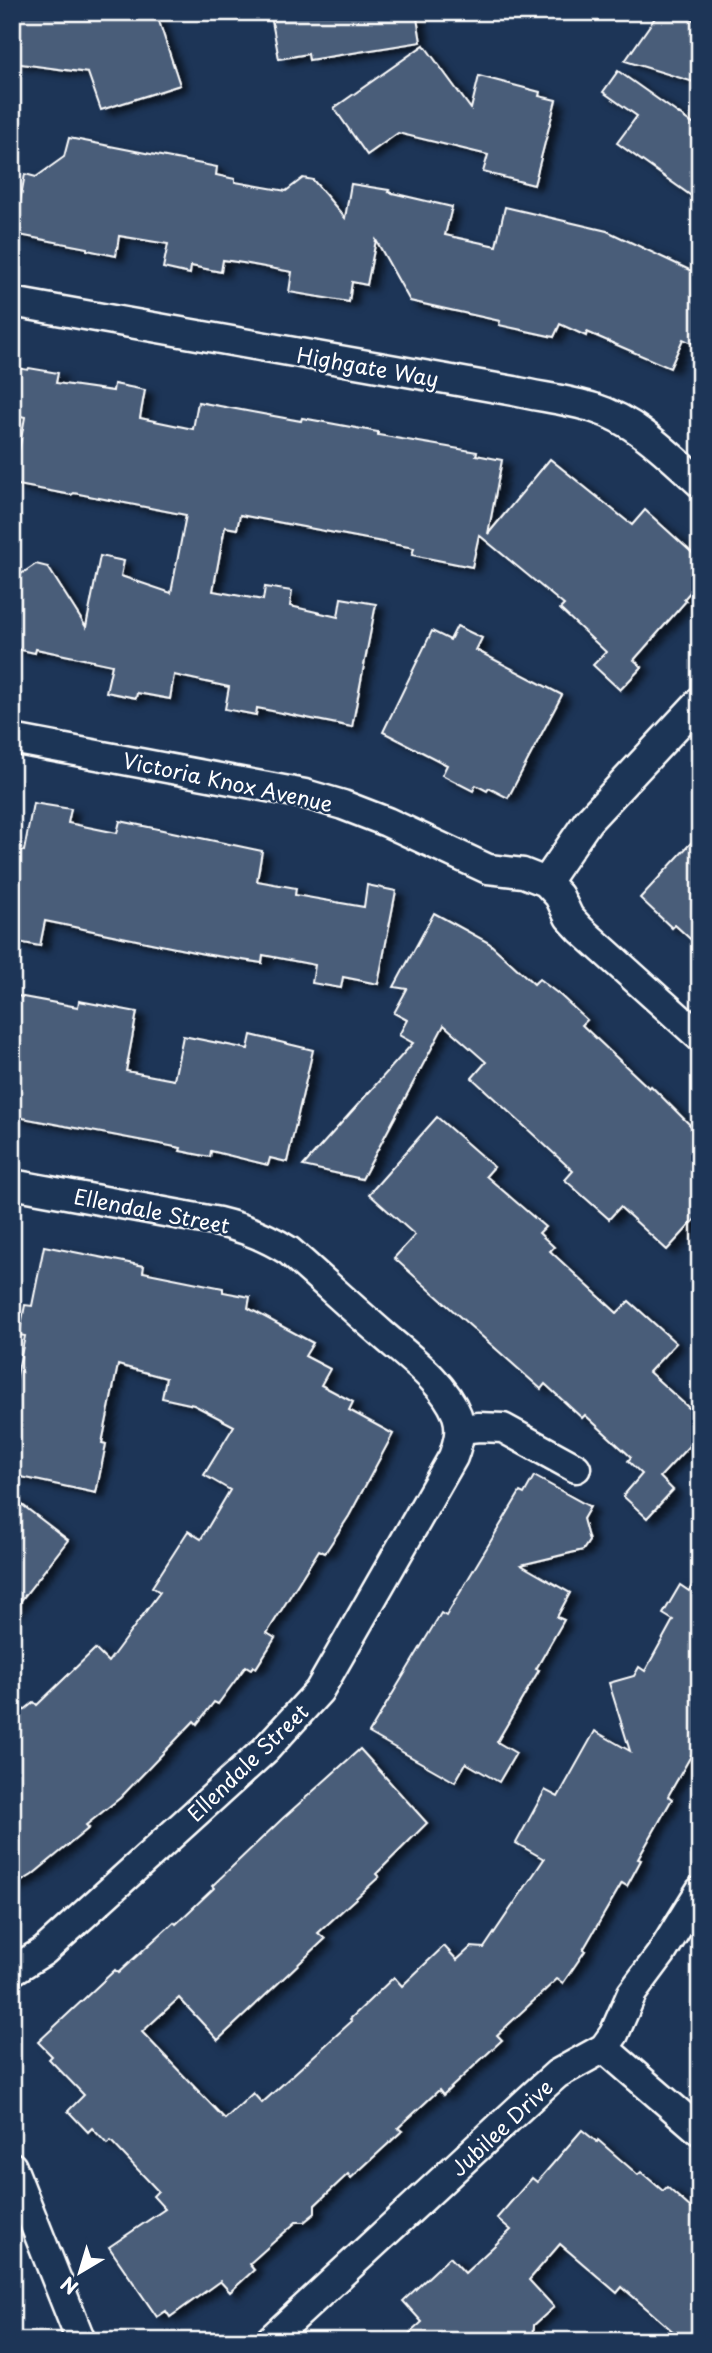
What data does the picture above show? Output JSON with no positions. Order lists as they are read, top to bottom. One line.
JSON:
{"streets":{"street":["Highgate Way","Victoria Knox Avenue","Ellendale Street","Jubilee Drive"]},"north":"bottom left"}
